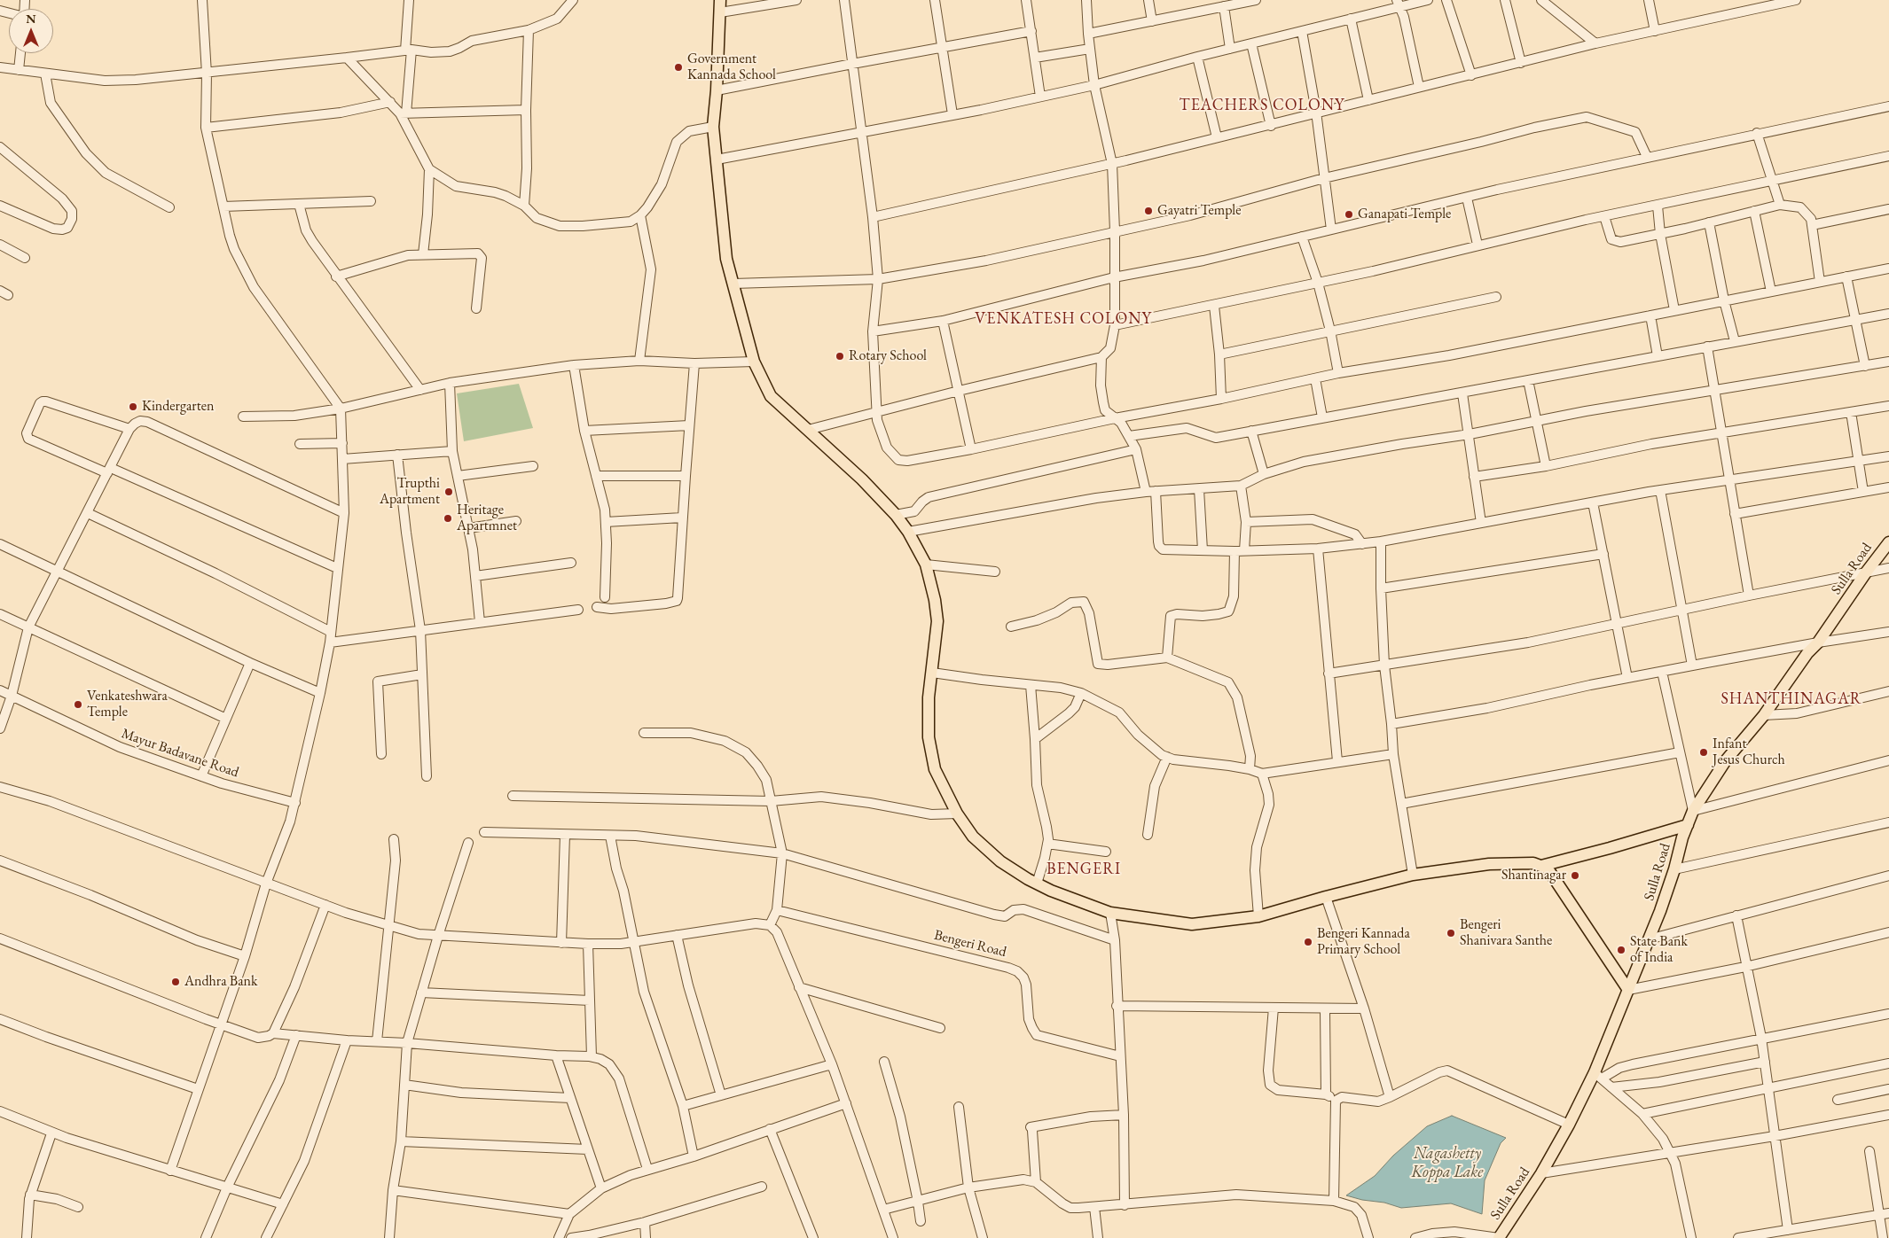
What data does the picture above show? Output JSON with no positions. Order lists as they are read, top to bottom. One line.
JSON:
{"streets":{"main road":["Sulla Road"],"street":["Mayur Badavane Road","Bengeri Road"]},"districts":["TEACHERS COLONY","VENKATESH COLONY","SHANTHINAGAR","BENGERI"],"water":["Nagashetty Koppa Lake"],"places":["Government Kannada School","Gayatri Temple","Ganapati Temple","Rotary School","Kindergarten","Trupthi Apartment","Heritage Apartmnet","Venkateshwara Temple","Infant Jesus Church","Shantinagar","Bengeri Shanivara Santhe","Bengeri Kannada Primary School","State Bank of India","Andhra Bank"],"north":"top"}
